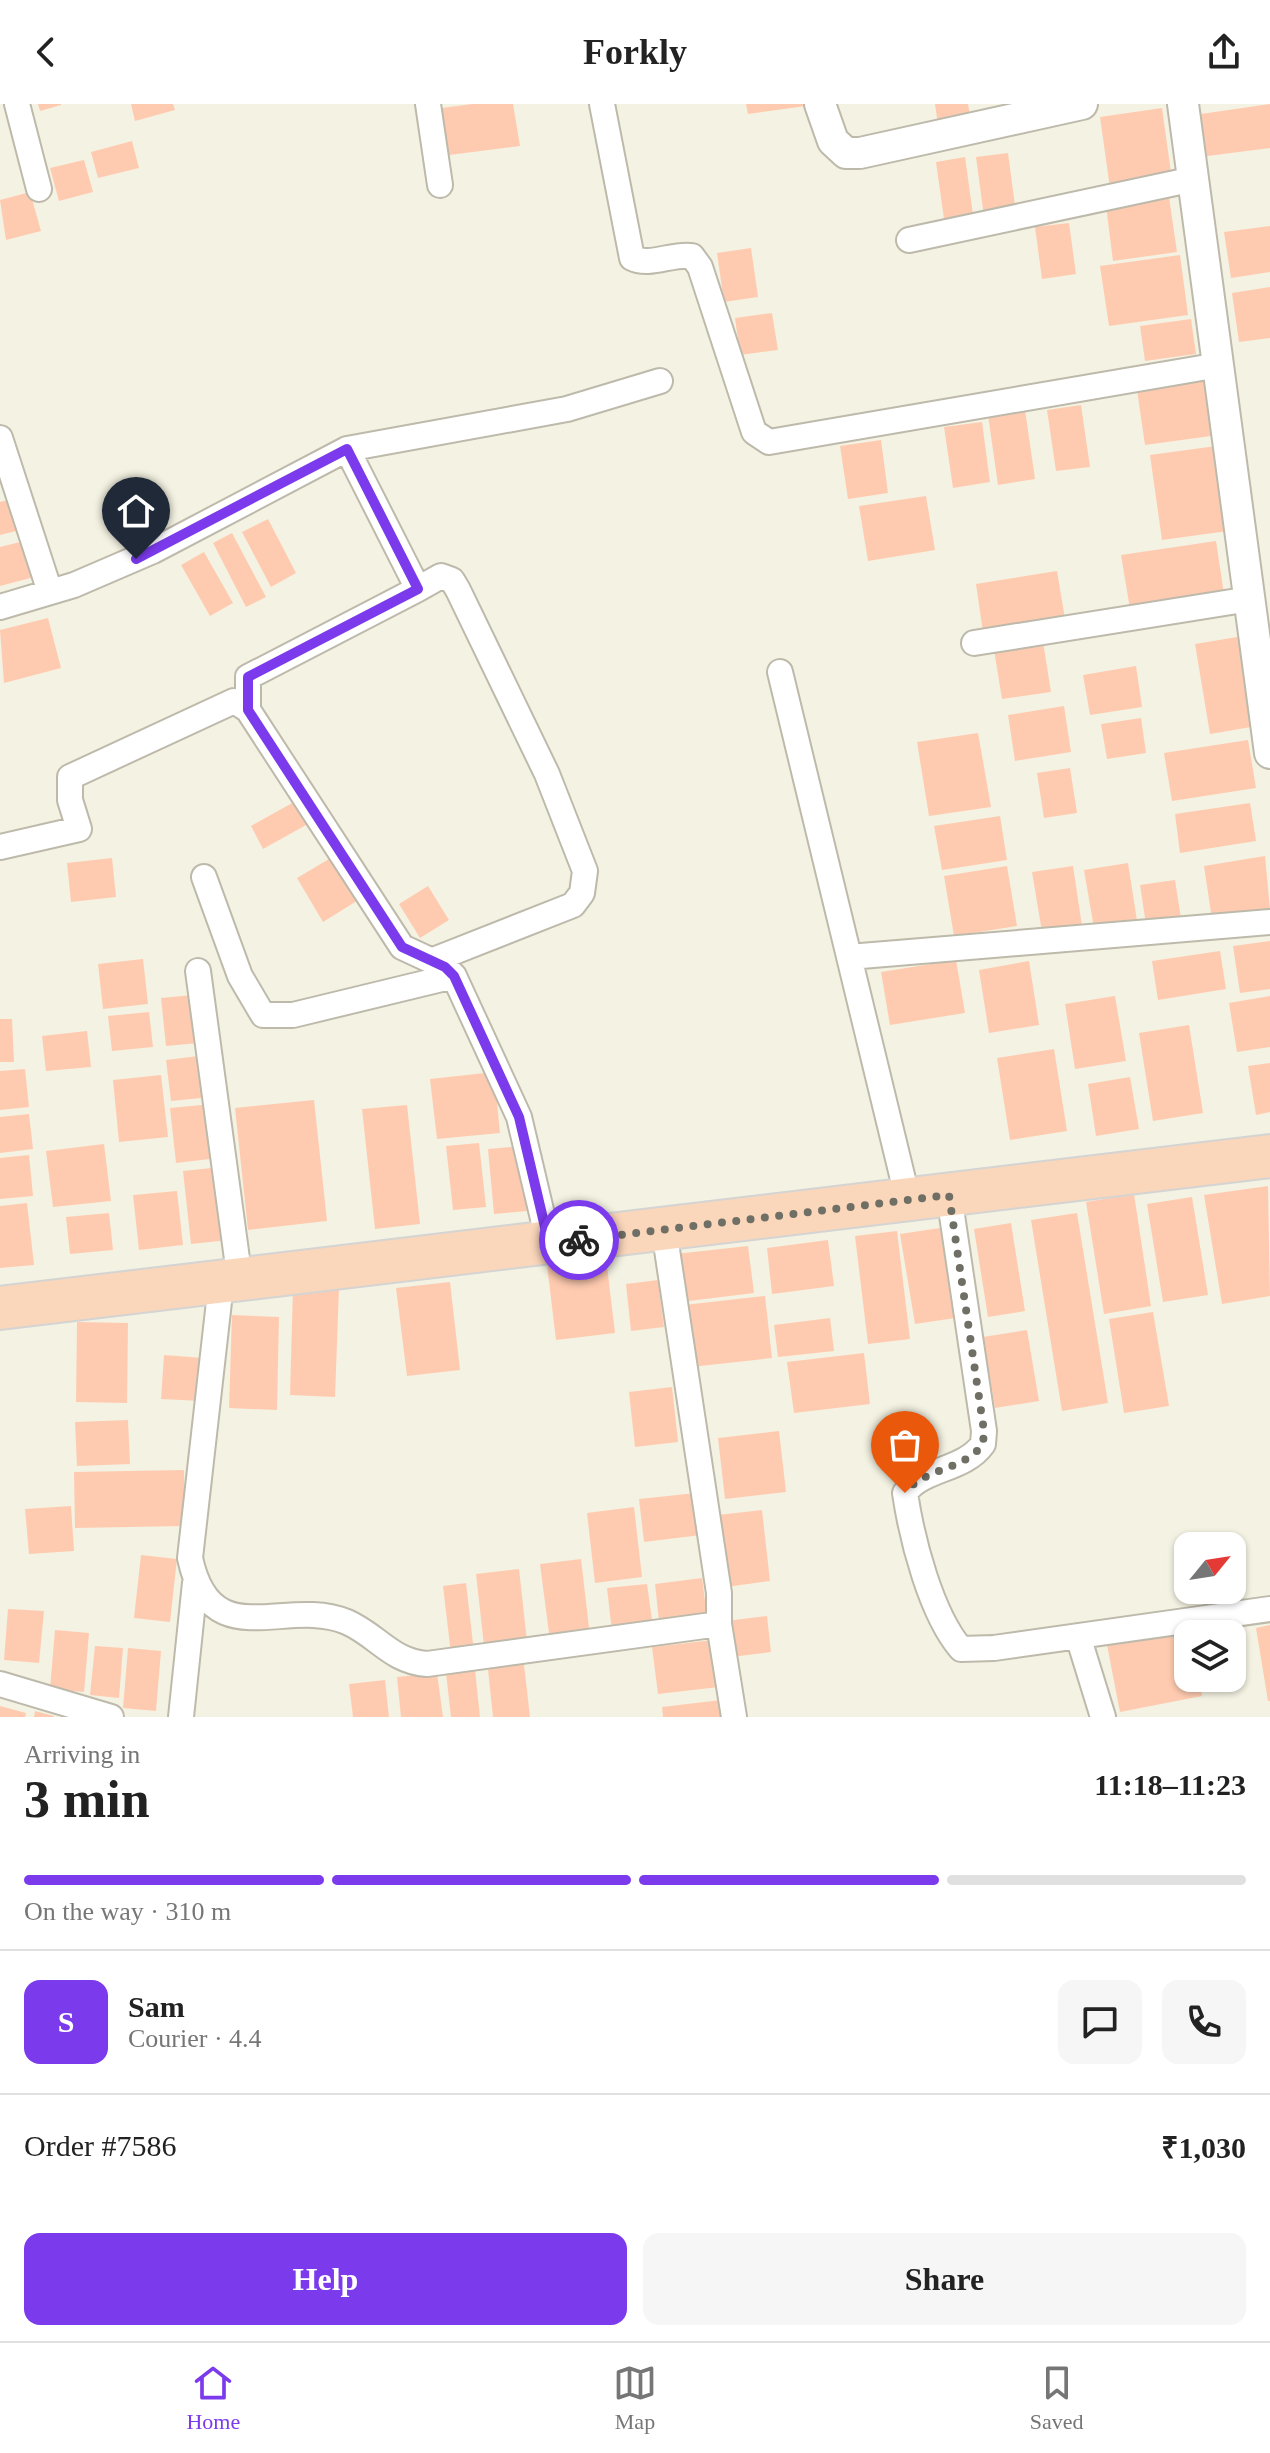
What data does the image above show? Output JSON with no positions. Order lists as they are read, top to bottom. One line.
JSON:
{"north":"top right","page":{"header":"Forkly","heading":["3 min","Arriving in","11:18–11:23"],"panel":["Sam","Courier · 4.4","Order #7586","₹1,030"],"bar":"On the way · 310 m","round":"S","buttons":["Help","Share"],"tabs":["Home","Map","Saved"]}}
